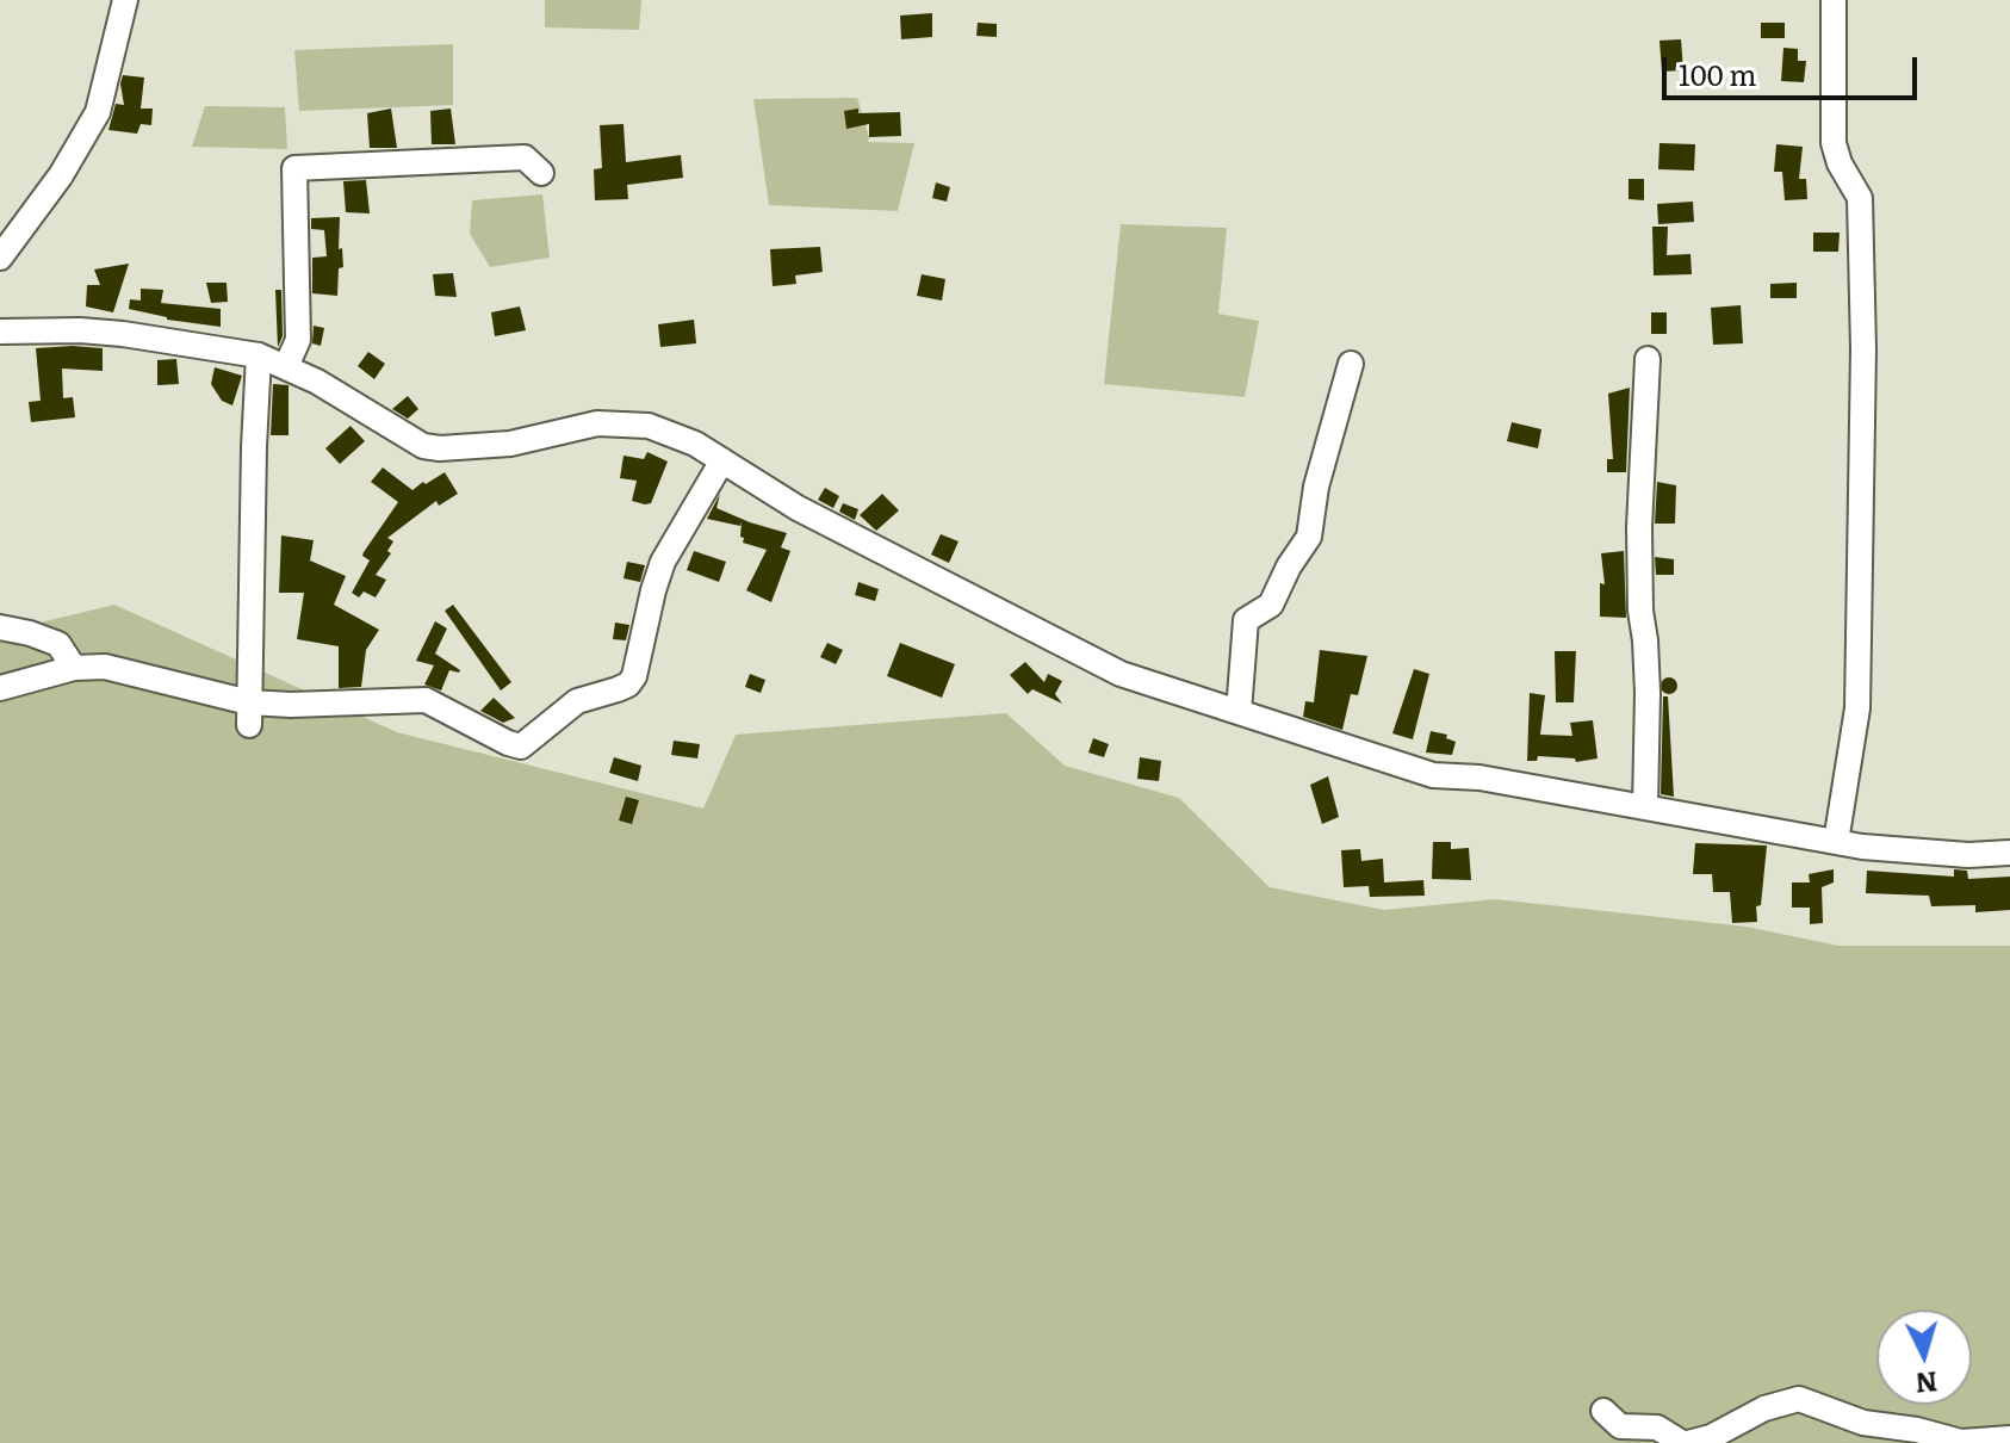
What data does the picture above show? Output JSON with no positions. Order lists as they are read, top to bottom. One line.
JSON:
{"scale_bar":"100 m","north":"bottom"}
